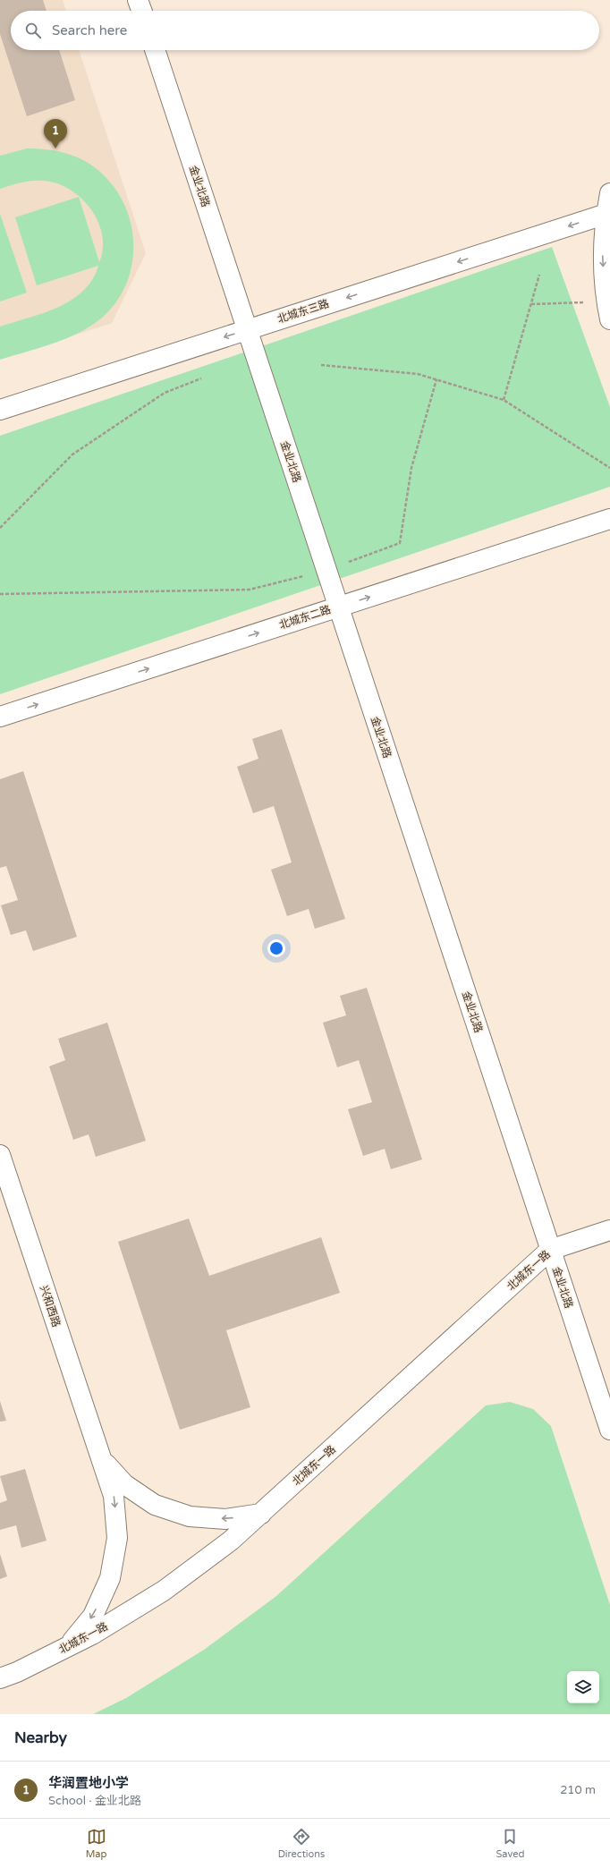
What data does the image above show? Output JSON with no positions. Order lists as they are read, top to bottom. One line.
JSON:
{"streets":{"street":["金业北路","北城东三路","北城东二路","北城东一路","兴和西路"]},"crossings":[["金业北路","北城东三路"],["金业北路","北城东二路"],["金业北路","北城东一路"],["北城东一路","兴和西路"]],"one_way":["北城东三路","北城东二路","兴和西路"],"page":{"search":"Search here","pins":"1","heading":"Nearby","list":[{"mark":"1","name":"华润置地小学","note":"School · 金业北路","value":"210 m"}],"nav":["Map","Directions","Saved"]}}
